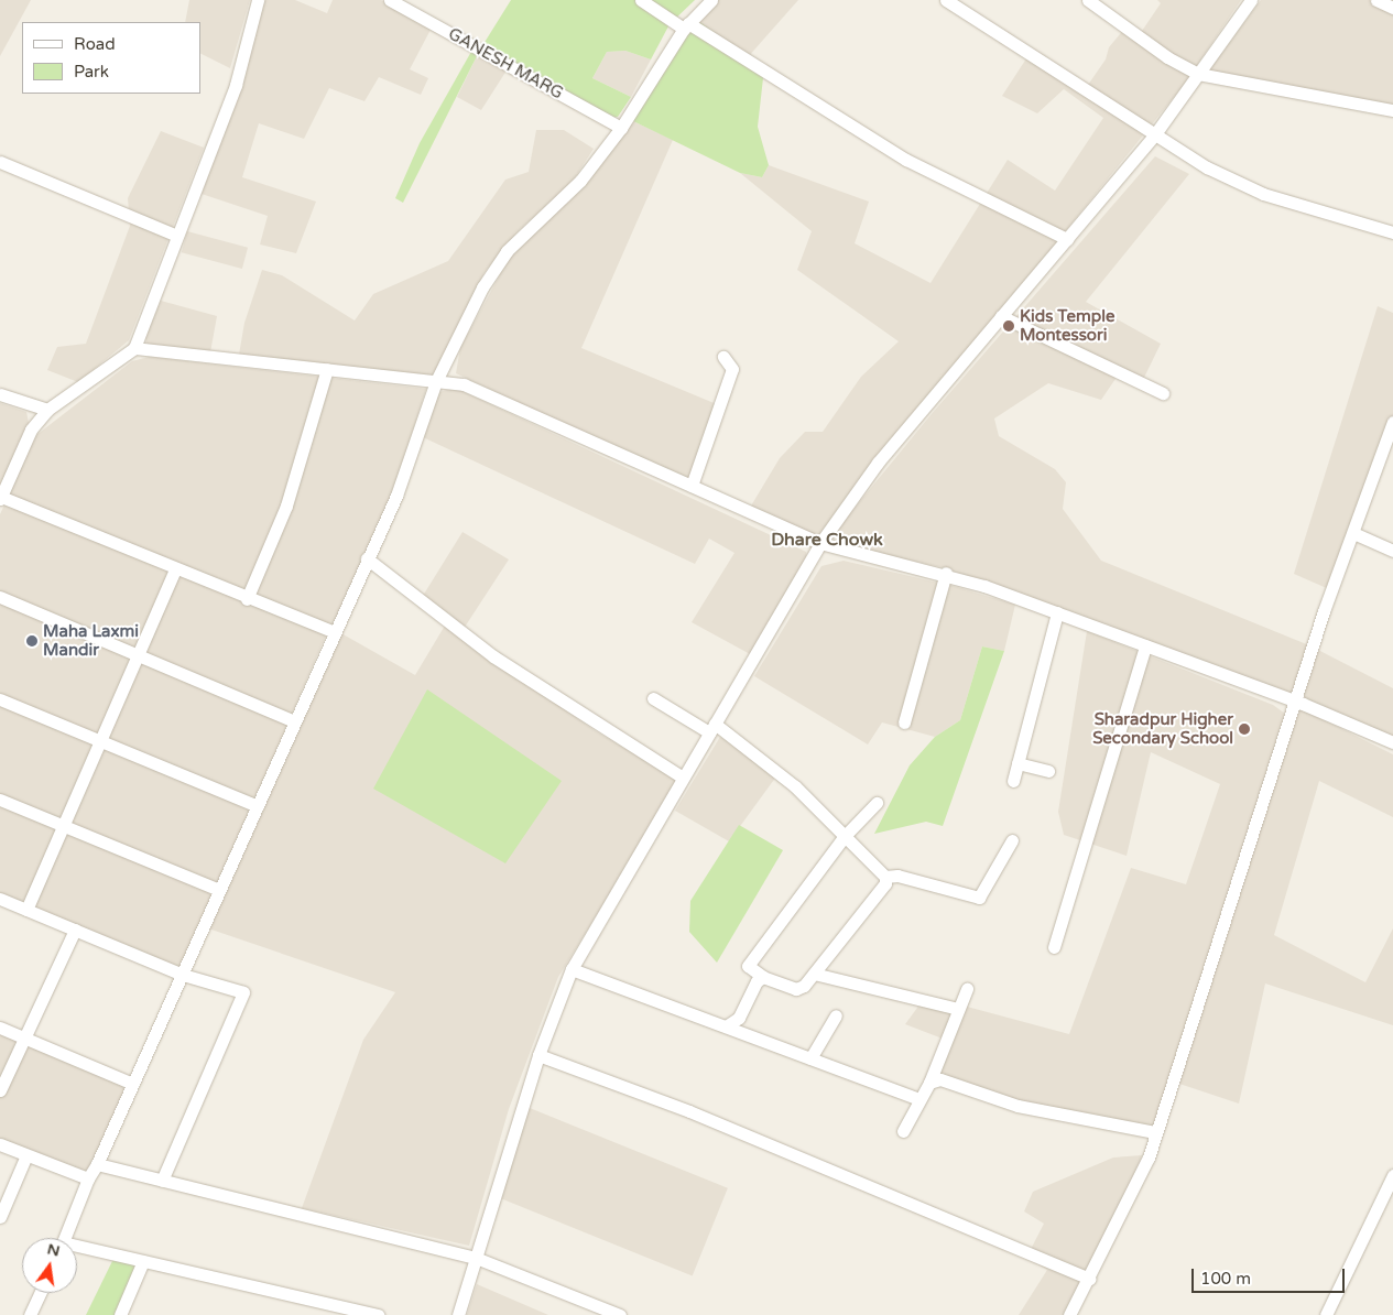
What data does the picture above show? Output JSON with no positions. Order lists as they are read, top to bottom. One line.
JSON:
{"streets":{"street":["GANESH MARG"]},"districts":["Dhare Chowk"],"places":["Kids Temple Montessori","Maha Laxmi Mandir","Sharadpur Higher Secondary School"],"legend":["Road","Park"],"scale_bar":"100 m","north":"top"}
